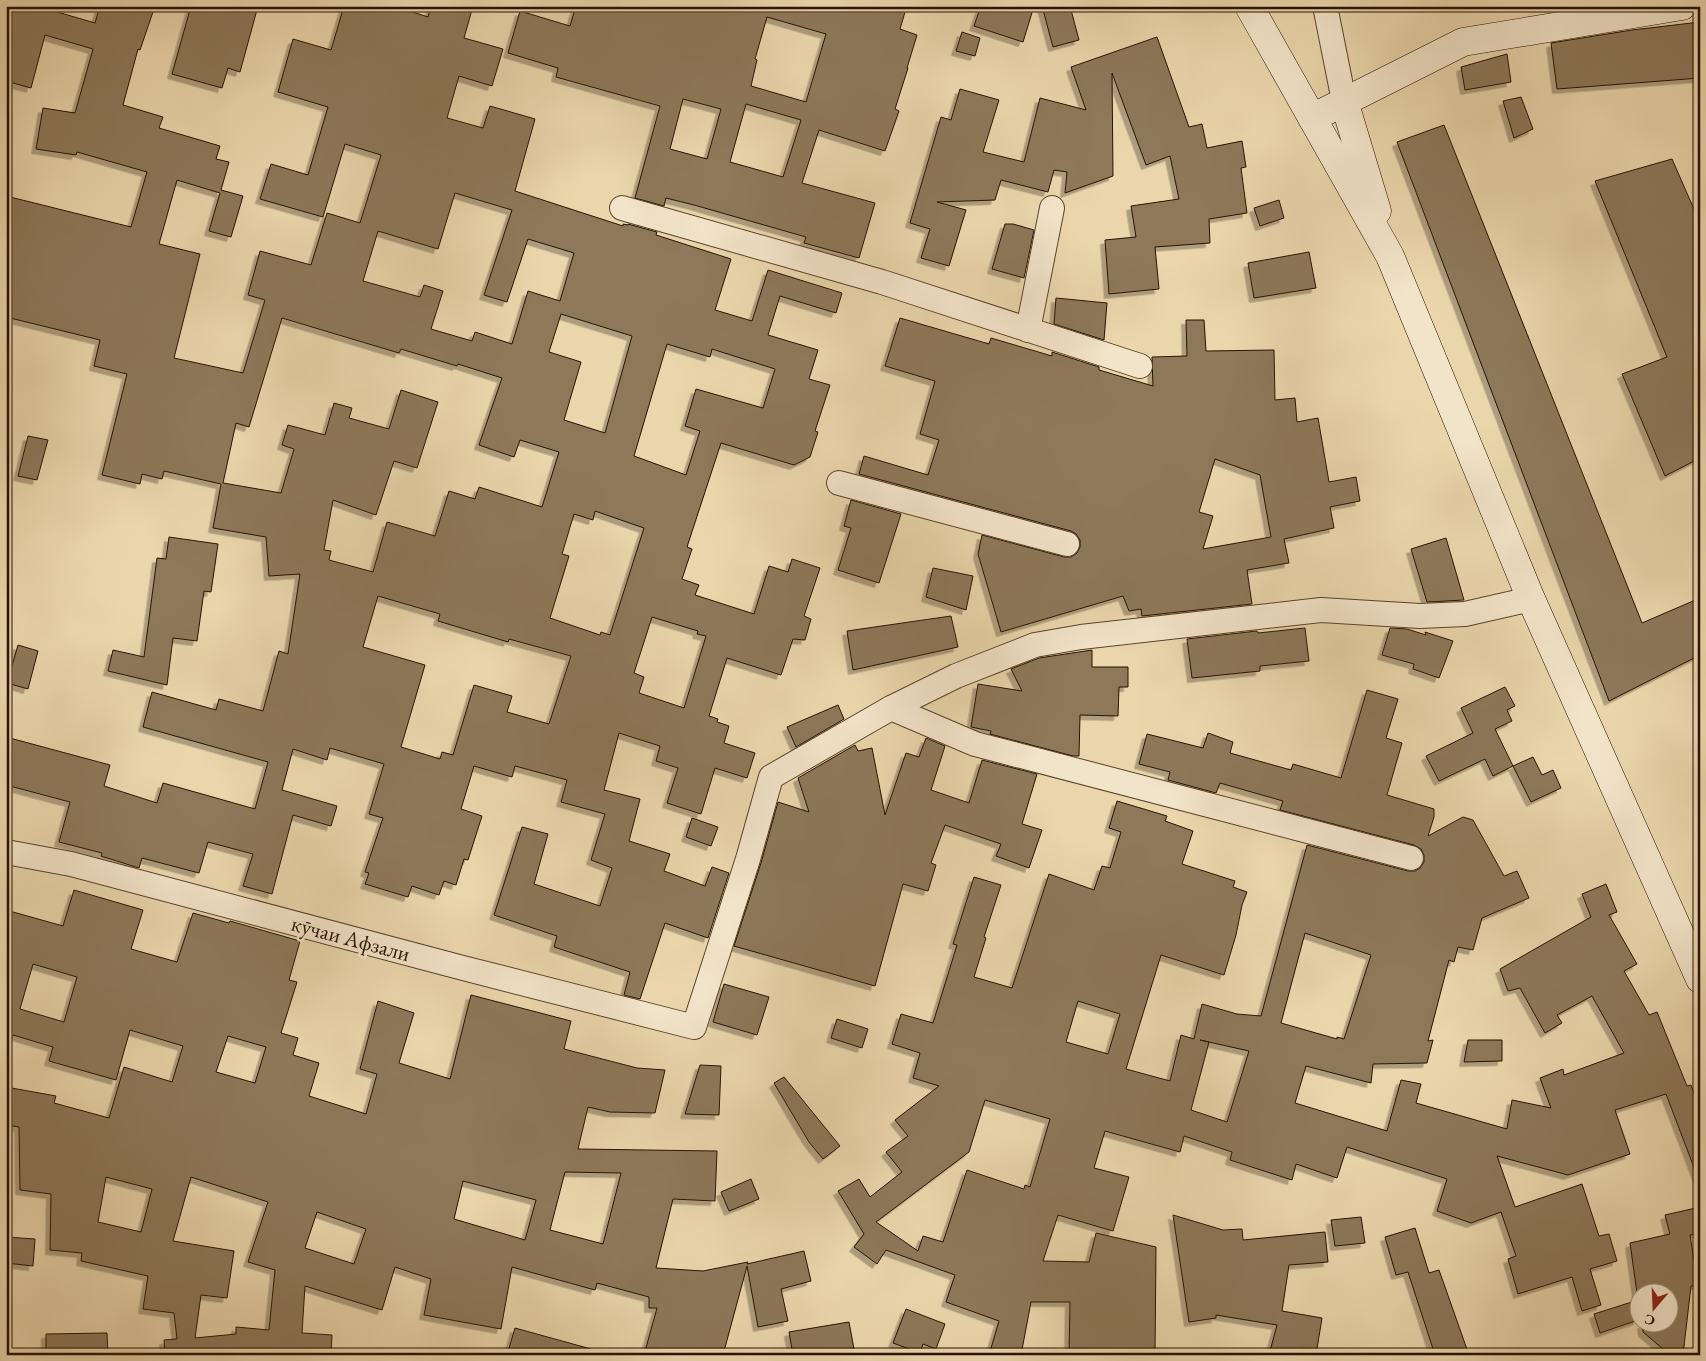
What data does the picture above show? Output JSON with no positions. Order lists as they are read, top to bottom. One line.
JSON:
{"streets":{"street":["кӯчаи Афзали"]},"north":"bottom"}
